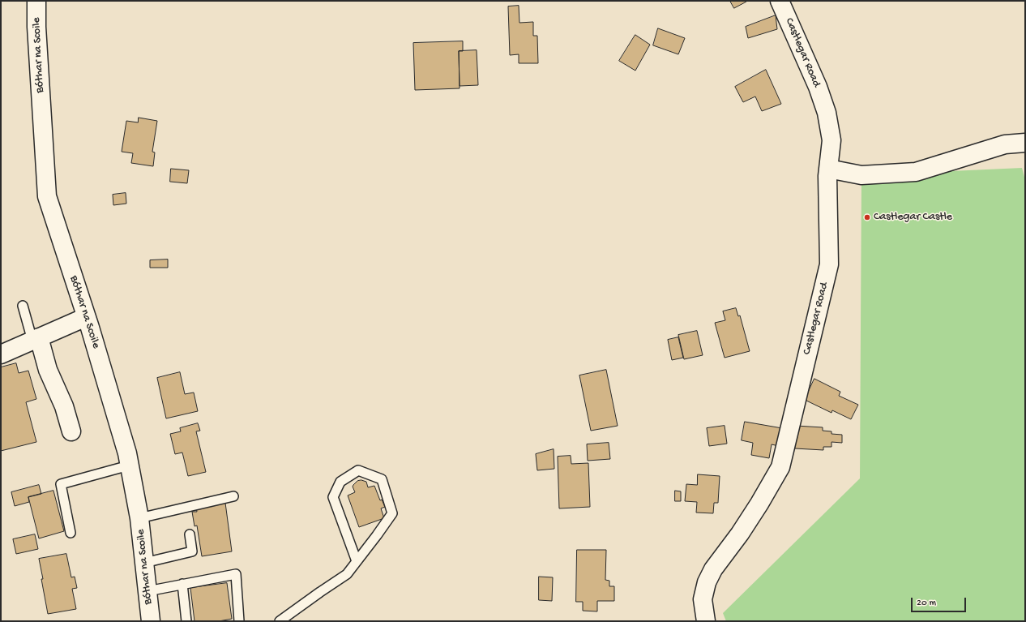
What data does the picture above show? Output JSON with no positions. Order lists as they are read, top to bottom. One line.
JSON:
{"streets":{"street":["Castlegar Road","Bóthar na Scoile"]},"places":["Castlegar Castle"],"scale_bar":"20 m"}
